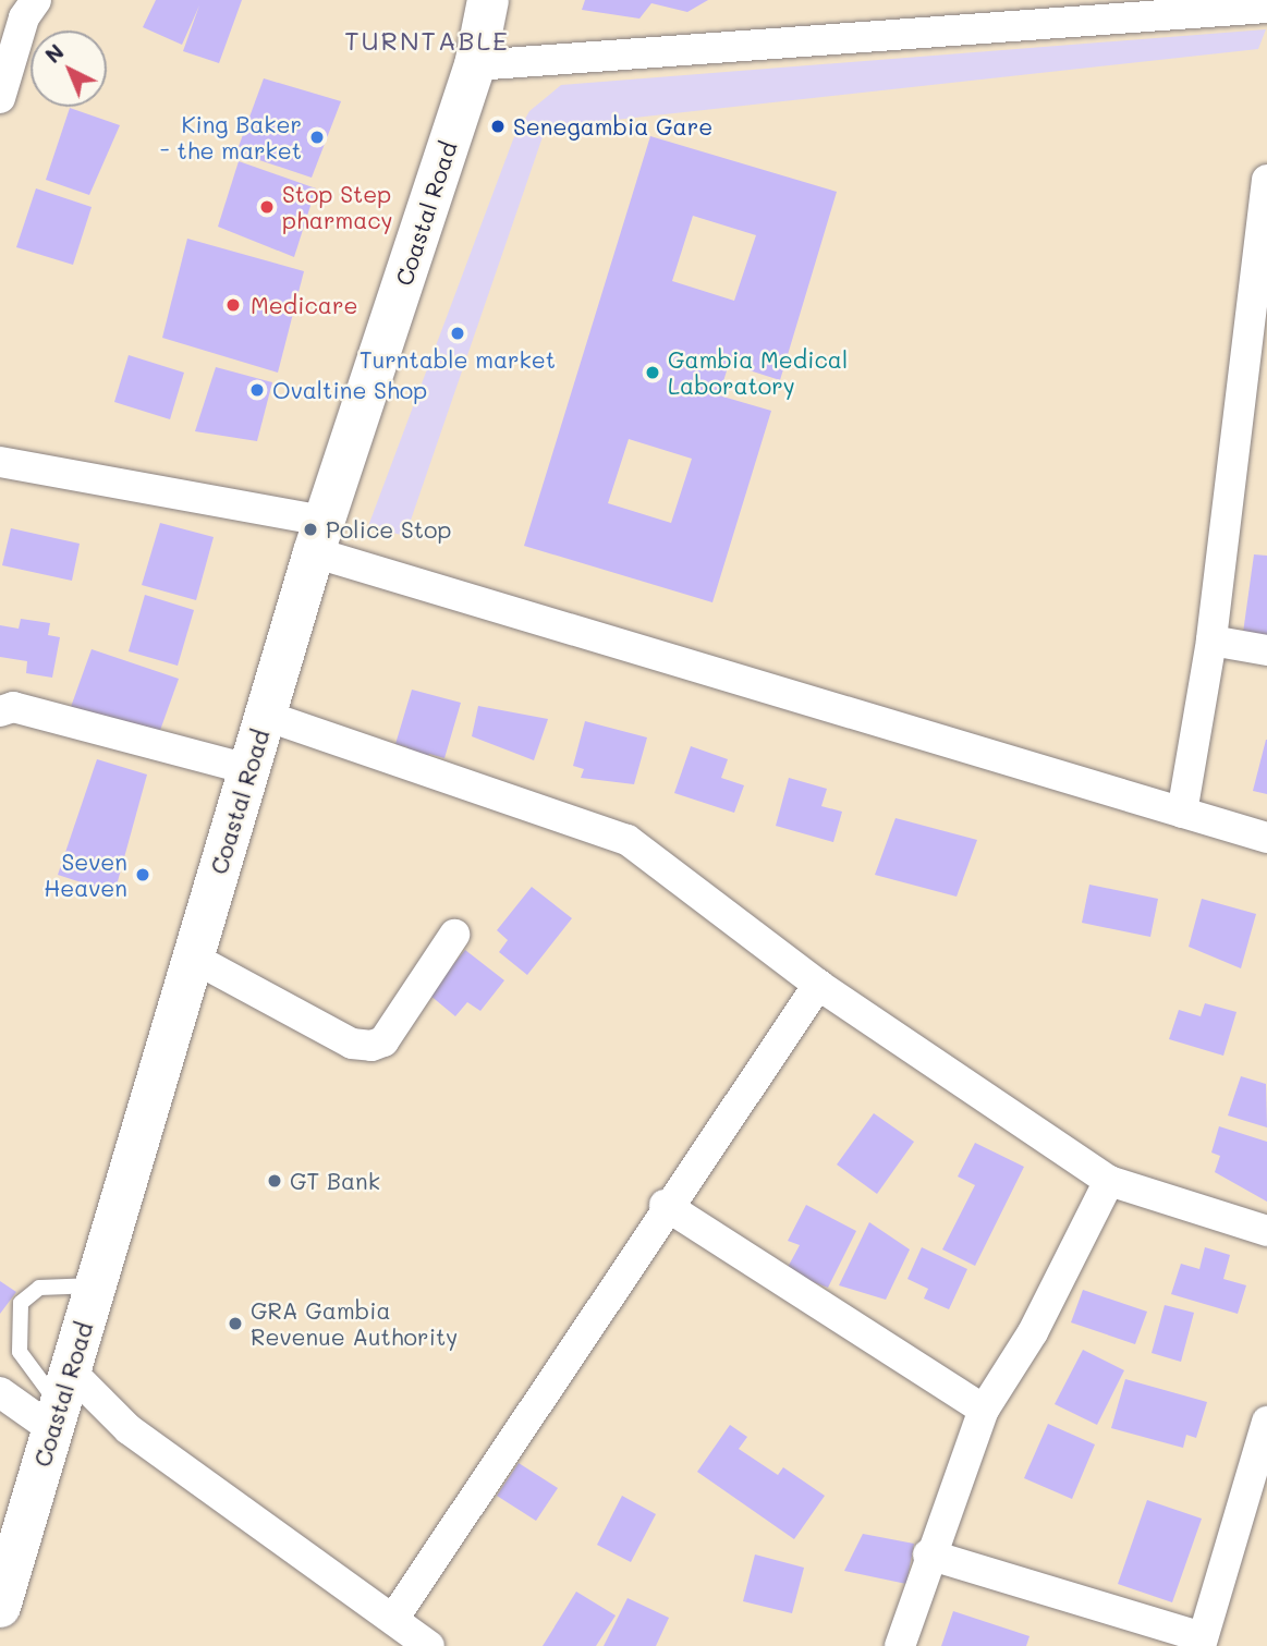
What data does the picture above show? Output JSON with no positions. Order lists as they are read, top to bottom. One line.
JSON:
{"streets":{"main road":["Coastal Road"]},"districts":["TURNTABLE"],"places":["Senegambia Gare","King Baker - the market","Stop Step pharmacy","Medicare","Turntable market","Gambia Medical Laboratory","Ovaltine Shop","Police Stop","Seven Heaven","GT Bank","GRA Gambia Revenue Authority"],"north":"top left"}
